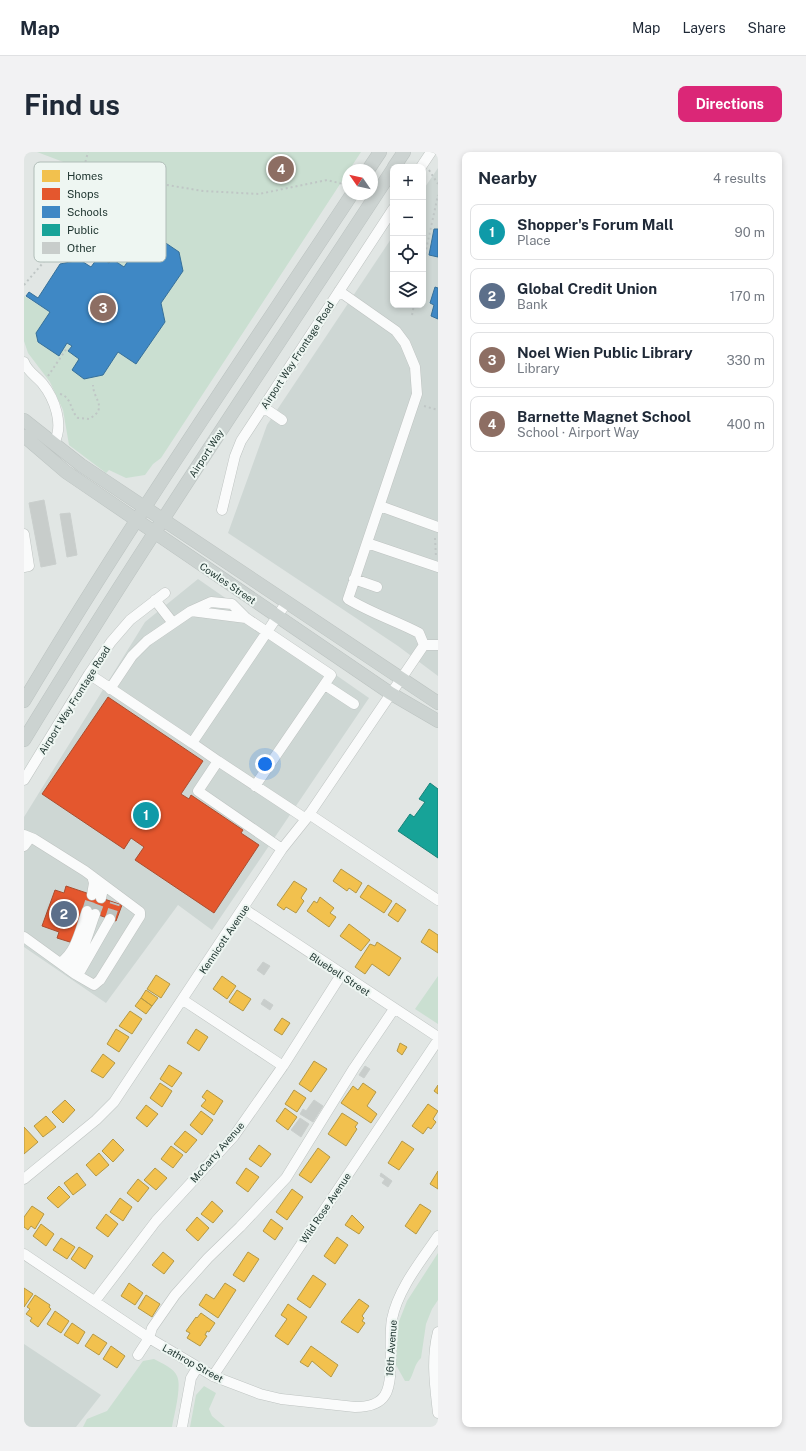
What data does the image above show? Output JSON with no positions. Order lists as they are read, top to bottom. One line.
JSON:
{"streets":{"main road":["Airport Way","Cowles Street"],"street":["Airport Way Frontage Road","Kennicott Avenue","Bluebell Street","McCarty Avenue","Wild Rose Avenue","16th Avenue","Lathrop Street"]},"crossings":[["Airport Way","Cowles Street"],["Cowles Street","Kennicott Avenue"],["Kennicott Avenue","Bluebell Street"],["Bluebell Street","McCarty Avenue"],["Bluebell Street","Wild Rose Avenue"],["McCarty Avenue","Lathrop Street"],["Wild Rose Avenue","Lathrop Street"],["16th Avenue","Lathrop Street"]],"legend":["Homes","Shops","Schools","Public","Other"],"north":"top left","page":{"header":"Map","nav":["Map","Layers","Share"],"buttons":"Directions","title":"Find us","heading":["Nearby","4 results"],"pins":["4","3","1","2"],"map_buttons":["+","−"],"list":[{"mark":"1","name":"Shopper's Forum Mall","note":"Place","value":"90 m"},{"mark":"2","name":"Global Credit Union","note":"Bank","value":"170 m"},{"mark":"3","name":"Noel Wien Public Library","note":"Library","value":"330 m"},{"mark":"4","name":"Barnette Magnet School","note":"School · Airport Way","value":"400 m"}]}}
